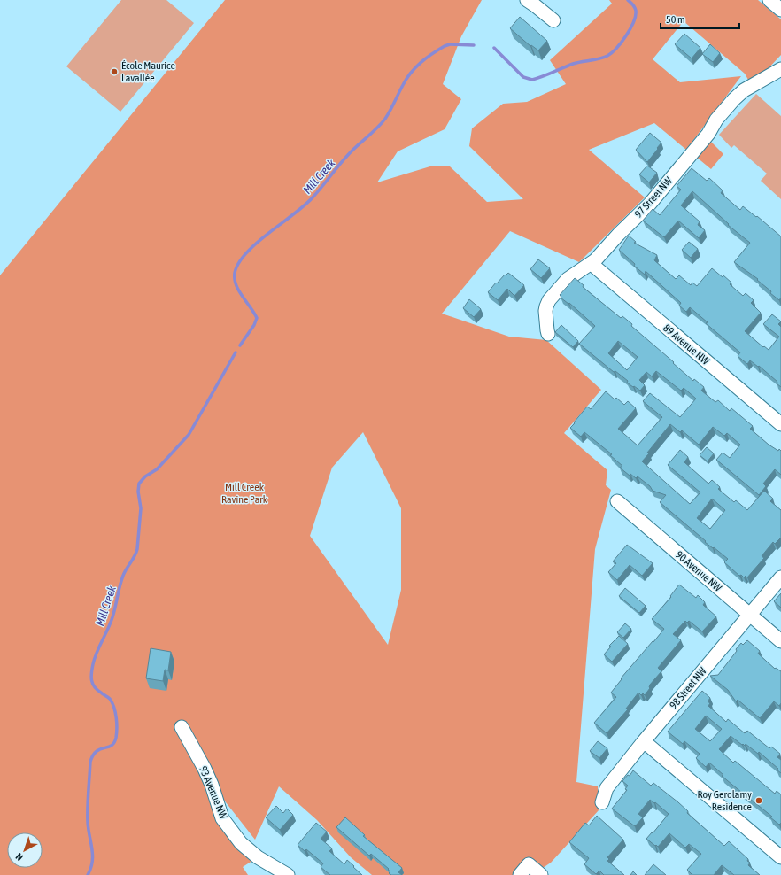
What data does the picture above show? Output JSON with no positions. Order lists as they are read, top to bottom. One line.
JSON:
{"streets":{"street":["97 Street NW","89 Avenue NW","90 Avenue NW","98 Street NW","93 Avenue NW"]},"crossings":[["97 Street NW","89 Avenue NW"],["90 Avenue NW","98 Street NW"]],"water":["Mill Creek"],"parks":["Mill Creek Ravine Park"],"places":["École Maurice Lavallée","Roy Gerolamy Residence"],"scale_bar":"50 m","north":"bottom left"}
